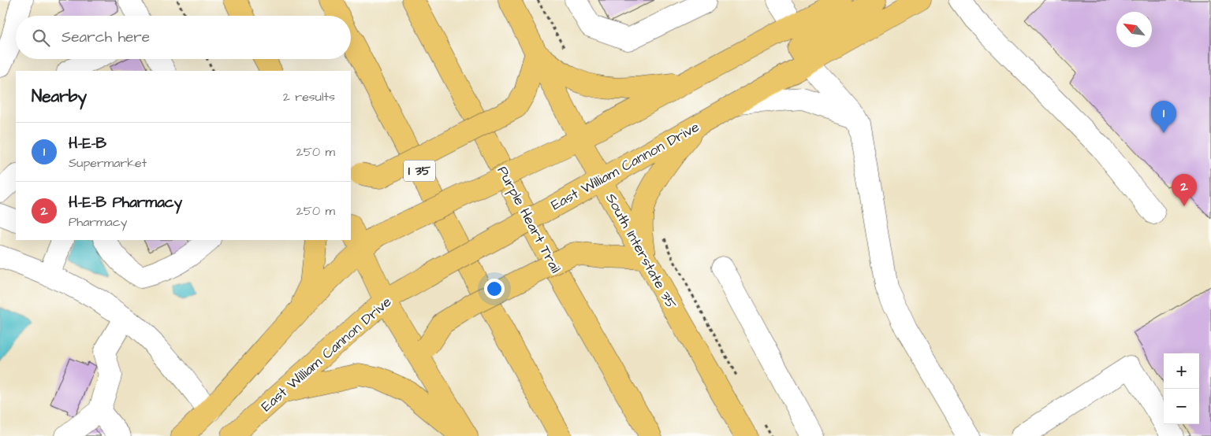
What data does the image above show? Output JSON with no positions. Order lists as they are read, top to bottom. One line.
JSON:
{"streets":{"main road":["East William Cannon Drive","I 35","Purple Heart Trail","South Interstate 35"]},"crossings":[["East William Cannon Drive","South Interstate 35"]],"north":"top left","page":{"search":"Search here","heading":["Nearby","2 results"],"pins":["1","2"],"list":[{"mark":"1","name":"H-E-B","note":"Supermarket","value":"250 m"},{"mark":"2","name":"H-E-B Pharmacy","note":"Pharmacy","value":"250 m"}],"map_buttons":["+","−"]}}
